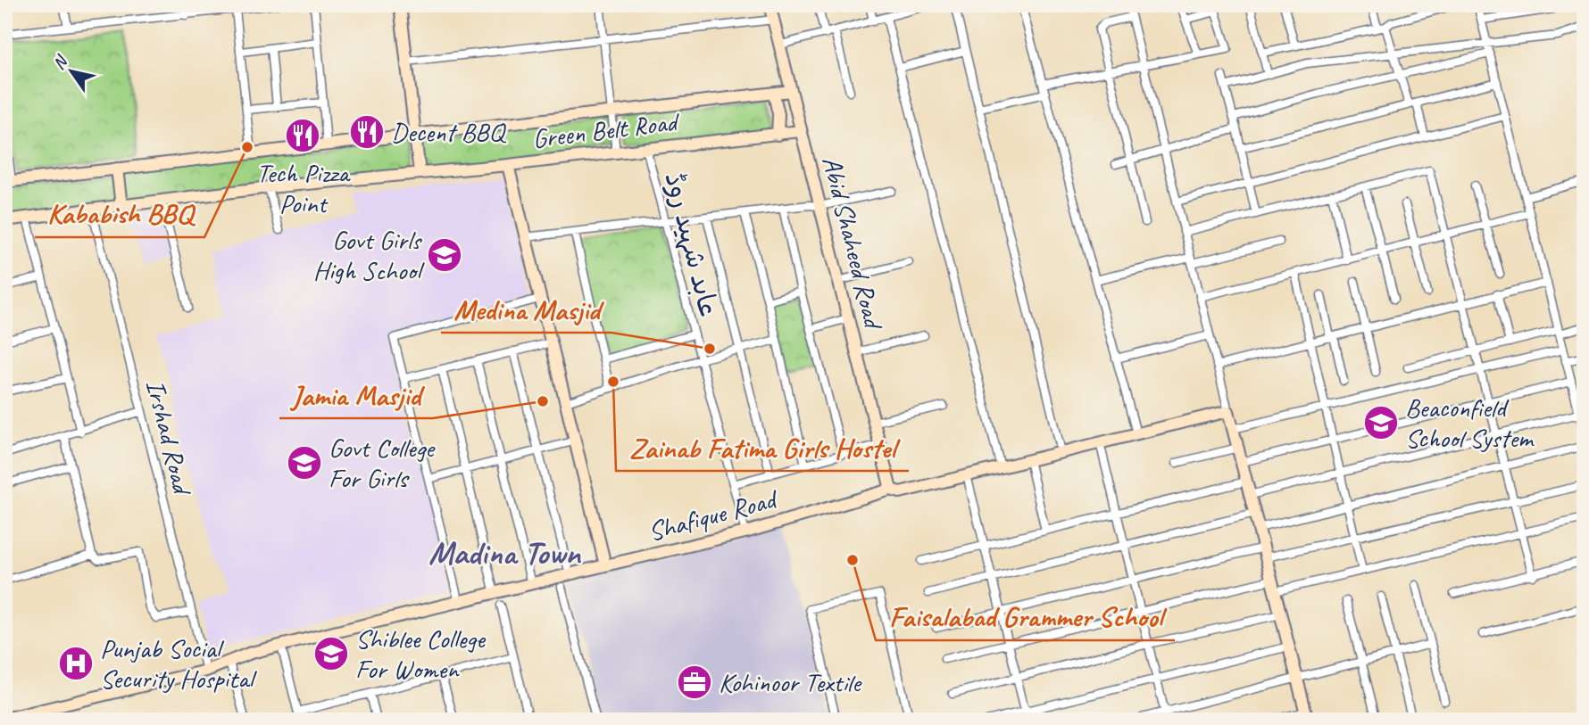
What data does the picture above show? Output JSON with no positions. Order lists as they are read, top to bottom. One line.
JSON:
{"streets":{"street":["Green Belt Road","Abid Shaheed Road","عابد شہید روڈ","Irshad Road","Shafique Road"]},"crossings":[["Green Belt Road","Abid Shaheed Road"],["Green Belt Road","عابد شہید روڈ"],["Green Belt Road","Irshad Road"],["Abid Shaheed Road","Shafique Road"],["عابد شہید روڈ","Shafique Road"],["Irshad Road","Shafique Road"]],"districts":["Madina Town"],"places":{"restaurant":["Decent BBQ","Tech Pizza Point"],"other":["Kababish BBQ","Medina Masjid","Zainab Fatima Girls Hostel","Jamia Masjid","Faisalabad Grammer School"],"school or university":["Govt Girls High School","Beaconfield School System","Govt College For Girls","Shiblee College For Women"],"hospital":["Punjab Social Security Hospital"],"office":["Kohinoor Textile"]},"north":"top left"}
